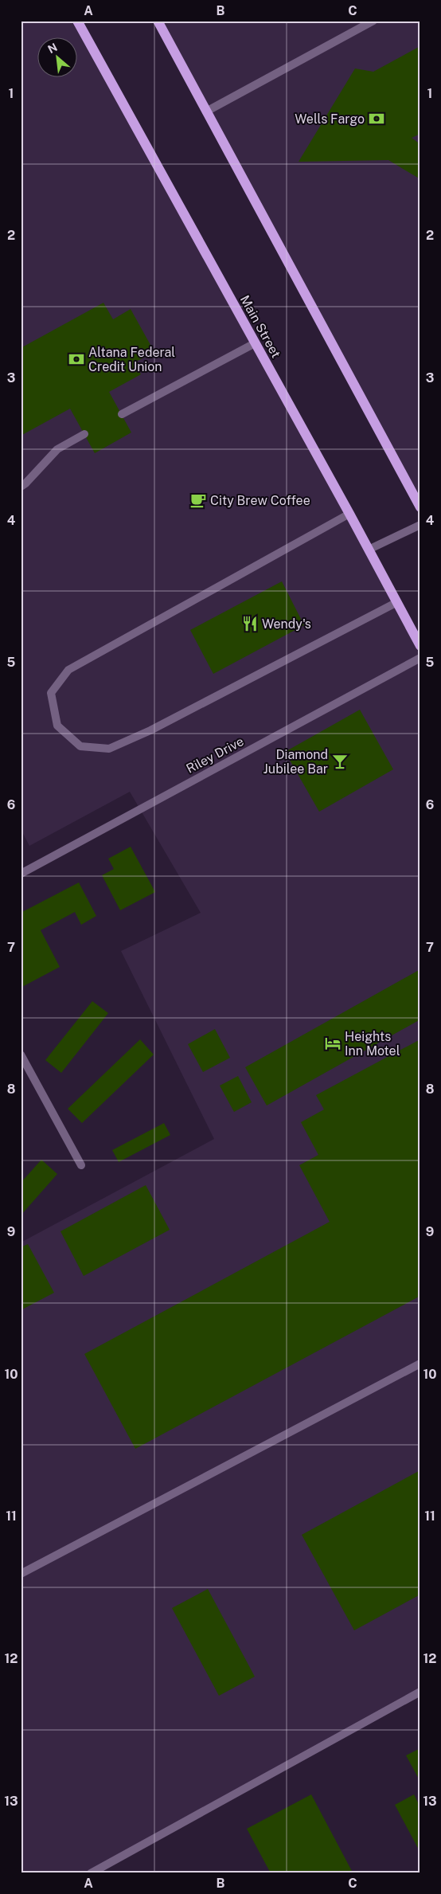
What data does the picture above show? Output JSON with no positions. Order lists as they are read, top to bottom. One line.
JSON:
{"streets":{"main road":["Main Street"],"street":["Riley Drive"]},"places":{"bank":["Wells Fargo","Altana Federal Credit Union"],"cafe":["City Brew Coffee"],"restaurant":["Wendy's"],"bar":["Diamond Jubilee Bar"],"hotel":["Heights Inn Motel"]},"north":"top left","grid":{"columns":["A","B","C"],"rows":["1","2","3","4","5","6","7","8","9","10","11","12","13"]}}
